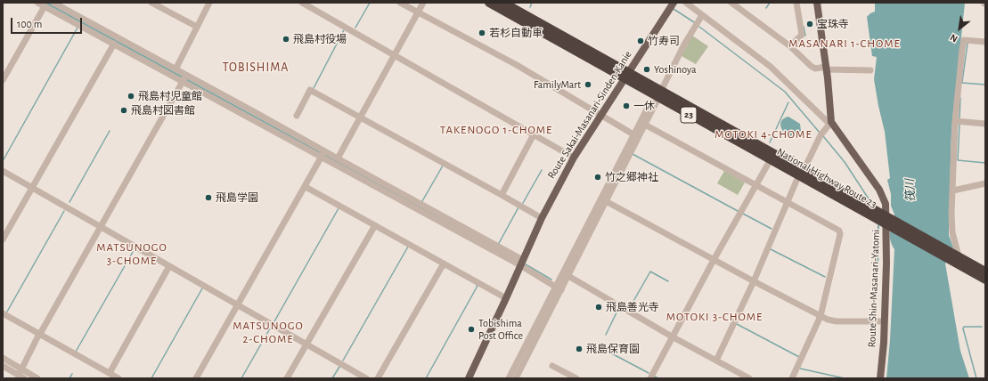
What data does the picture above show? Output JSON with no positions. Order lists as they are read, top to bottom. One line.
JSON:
{"streets":{"highway":["23","National Highway Route 23"],"main road":["Route Sakai-Masanari-Sinden-Kanie","Route Shin-Masanari-Yatomi"]},"crossings":[["Route Sakai-Masanari-Sinden-Kanie","National Highway Route 23"],["National Highway Route 23","Route Shin-Masanari-Yatomi"]],"districts":["MASANARI 1-CHOME","TOBISHIMA","TAKENOGO 1-CHOME","MOTOKI 4-CHOME","MATSUNOGO 3-CHOME","MOTOKI 3-CHOME","MATSUNOGO 2-CHOME"],"water":["筏川"],"places":["宝珠寺","若杉自動車","飛島村役場","竹寿司","Yoshinoya","FamilyMart","飛島村児童館","一休","飛島村図書館","竹之郷神社","飛島学園","飛島善光寺","Tobishima Post Office","飛島保育園"],"scale_bar":"100 m","north":"bottom left"}
